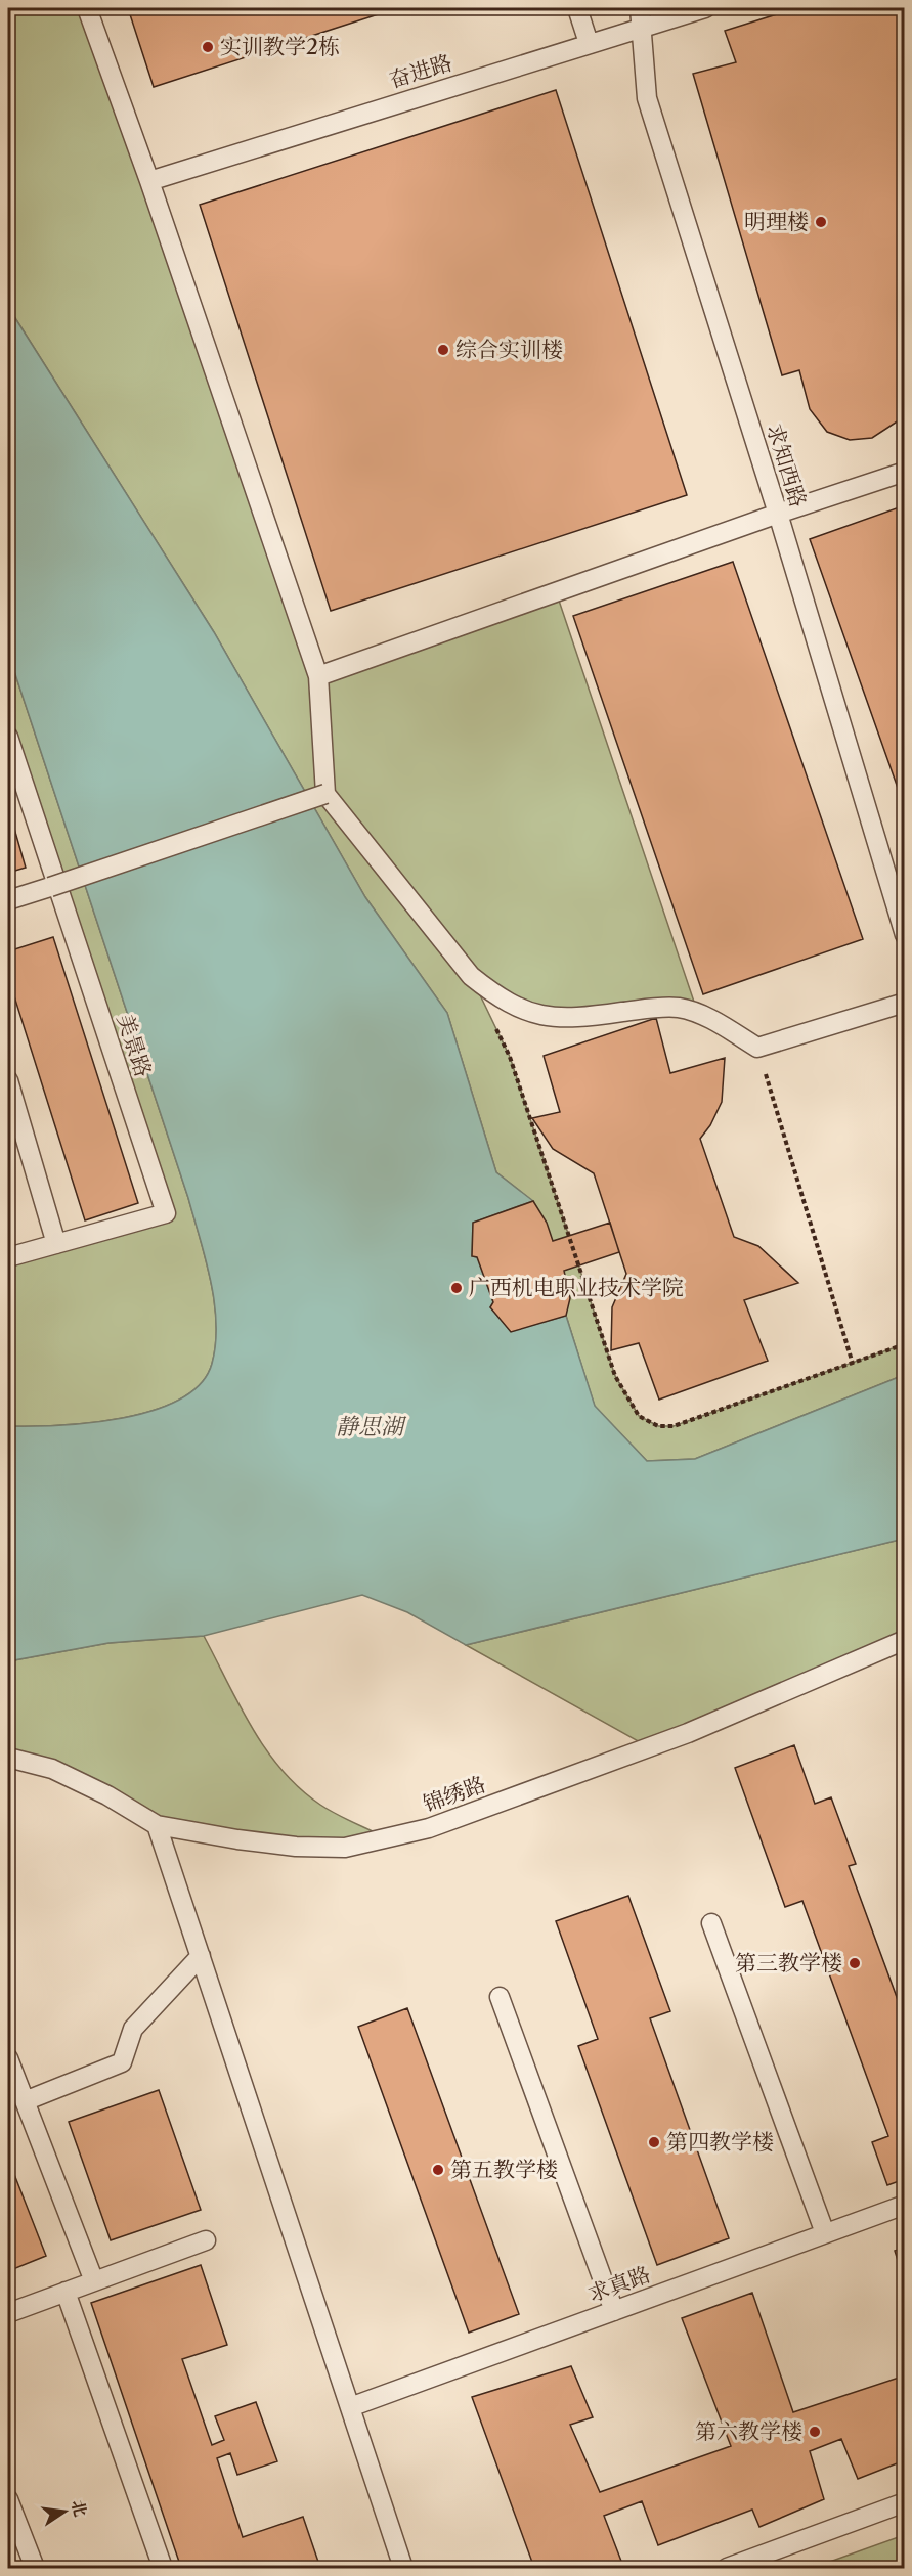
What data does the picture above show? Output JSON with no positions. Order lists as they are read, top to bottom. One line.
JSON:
{"streets":{"lane":["奋进路","求知西路","美景路","锦绣路","求真路"]},"crossings":[["奋进路","求知西路"]],"water":["静思湖"],"places":["实训教学2栋","明理楼","综合实训楼","广西机电职业技术学院","第三教学楼","第四教学楼","第五教学楼","第六教学楼"],"north":"right"}
